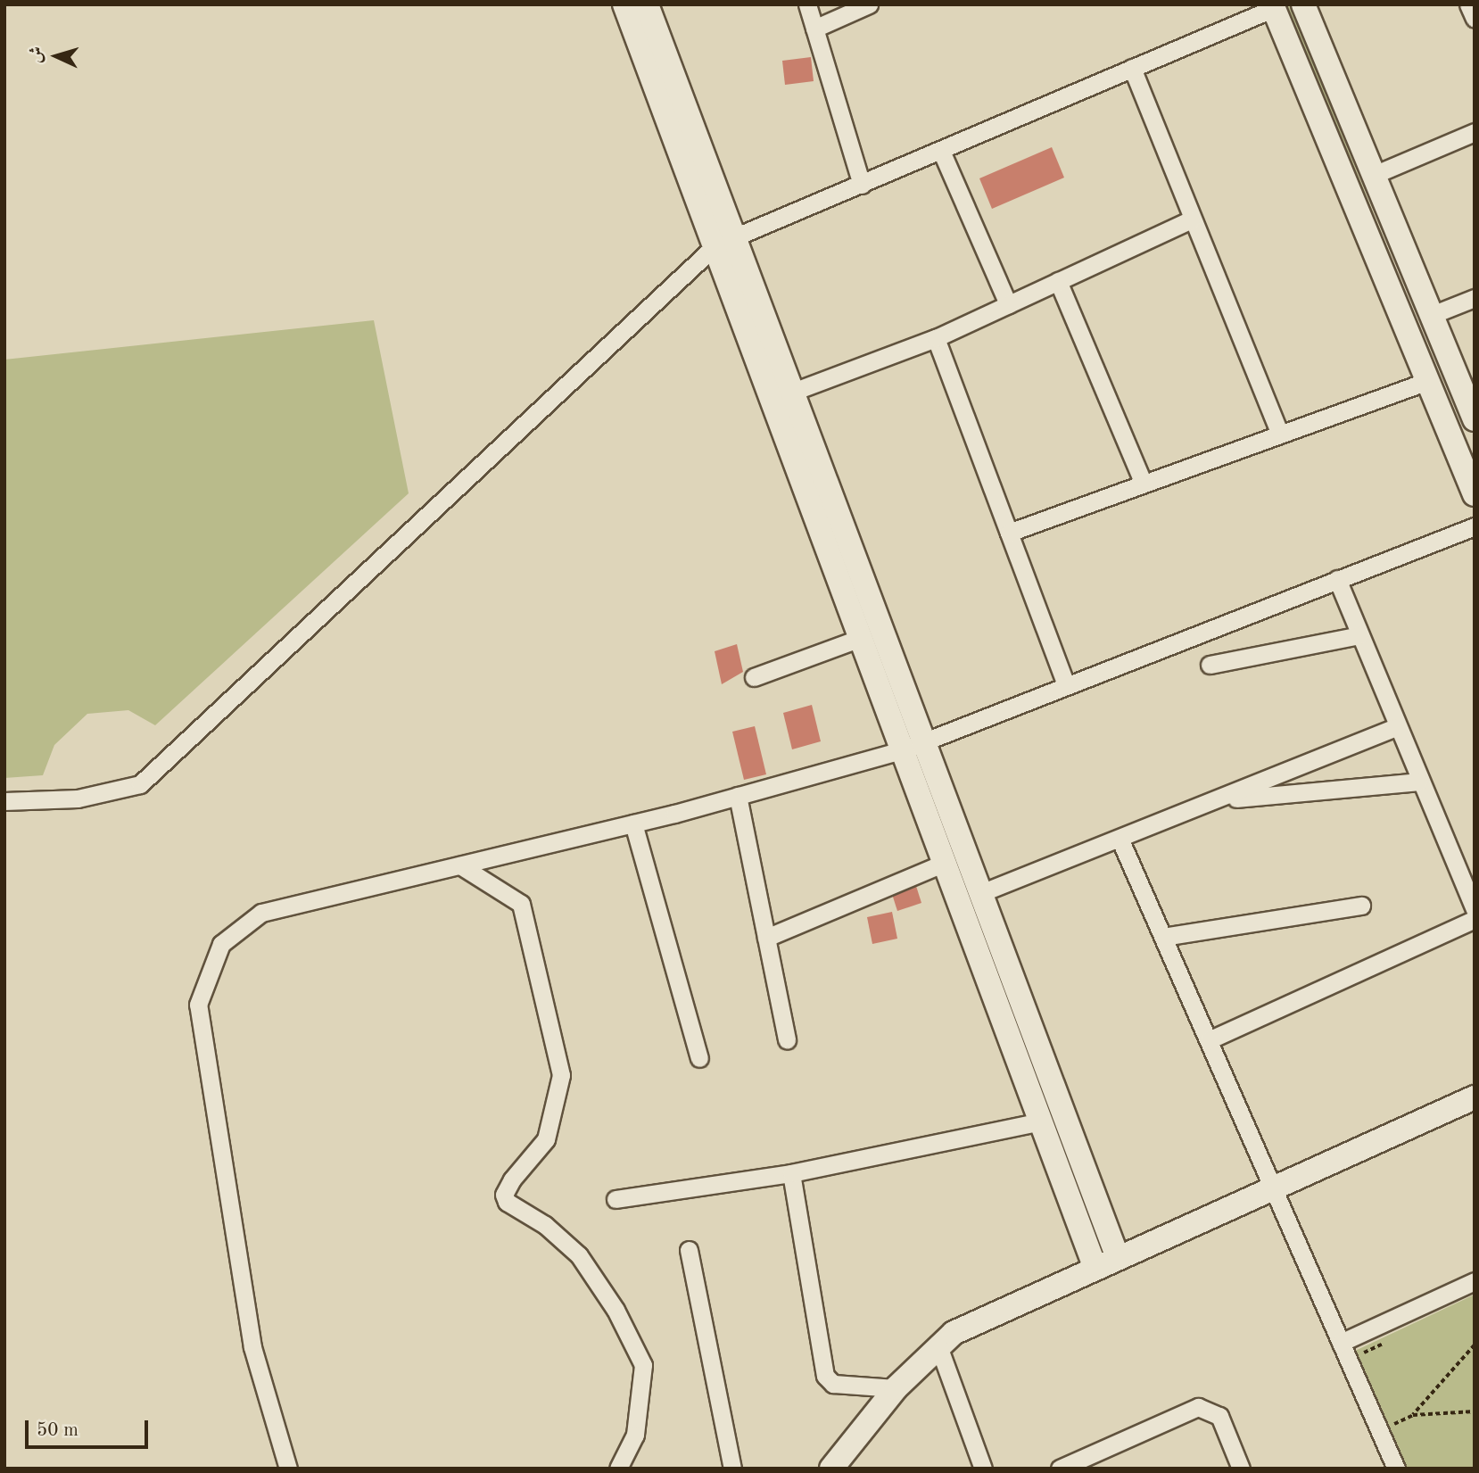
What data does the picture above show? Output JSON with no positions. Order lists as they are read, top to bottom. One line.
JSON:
{"scale_bar":"50 m","north":"left"}
